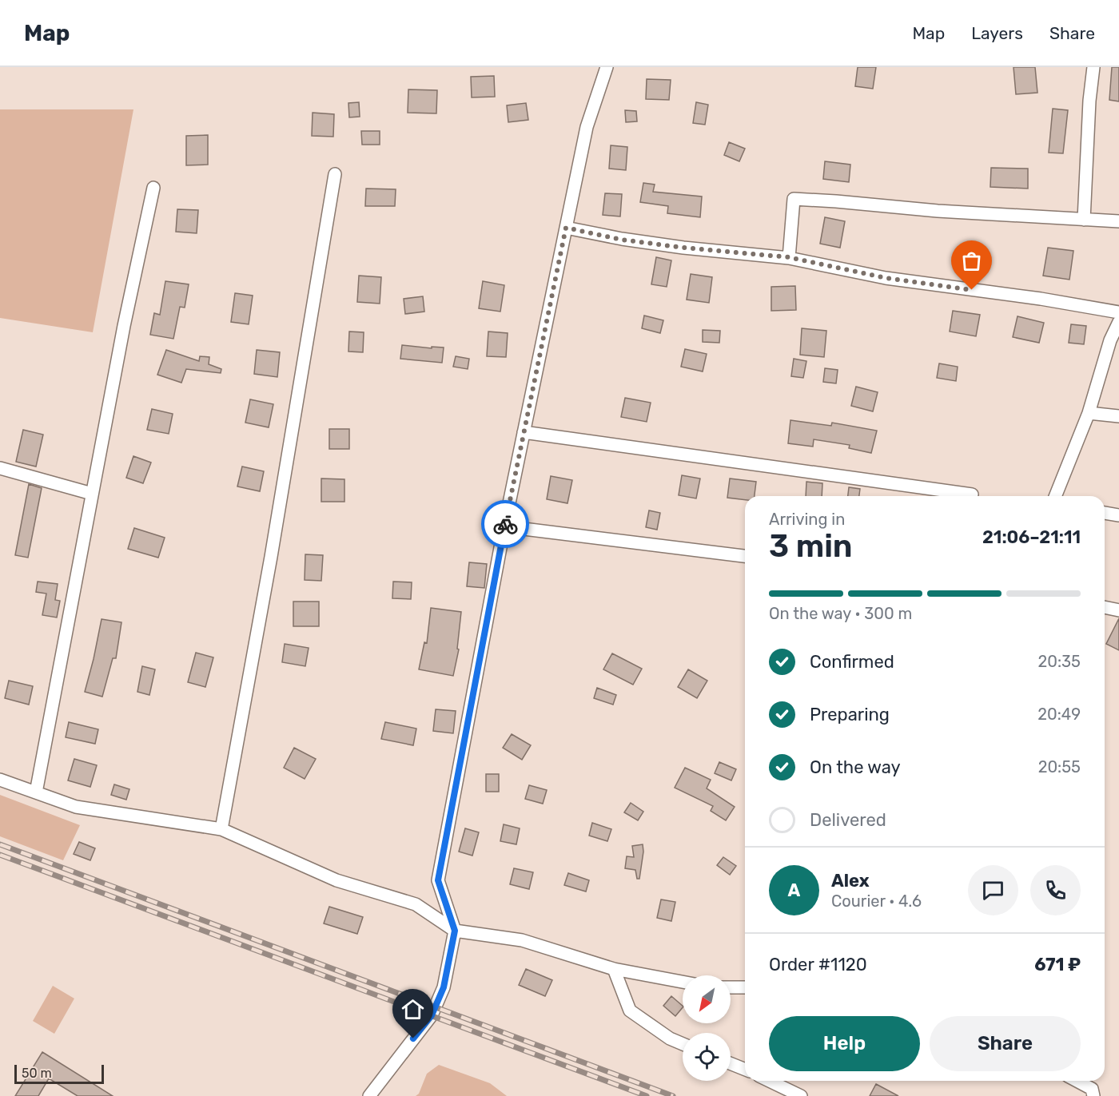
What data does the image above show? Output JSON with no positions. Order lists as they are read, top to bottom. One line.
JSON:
{"scale_bar":"50 m","north":"bottom left","page":{"header":"Map","nav":["Map","Layers","Share"],"heading":["3 min","Arriving in","21:06–21:11"],"panel":["Alex","Courier · 4.6","Order #1120","671 ₽"],"bar":"On the way · 300 m","list":[["Confirmed","20:35"],["Preparing","20:49"],["On the way","20:55"],"Delivered"],"round":"A","buttons":["Help","Share"],"scale":"50 m"}}
